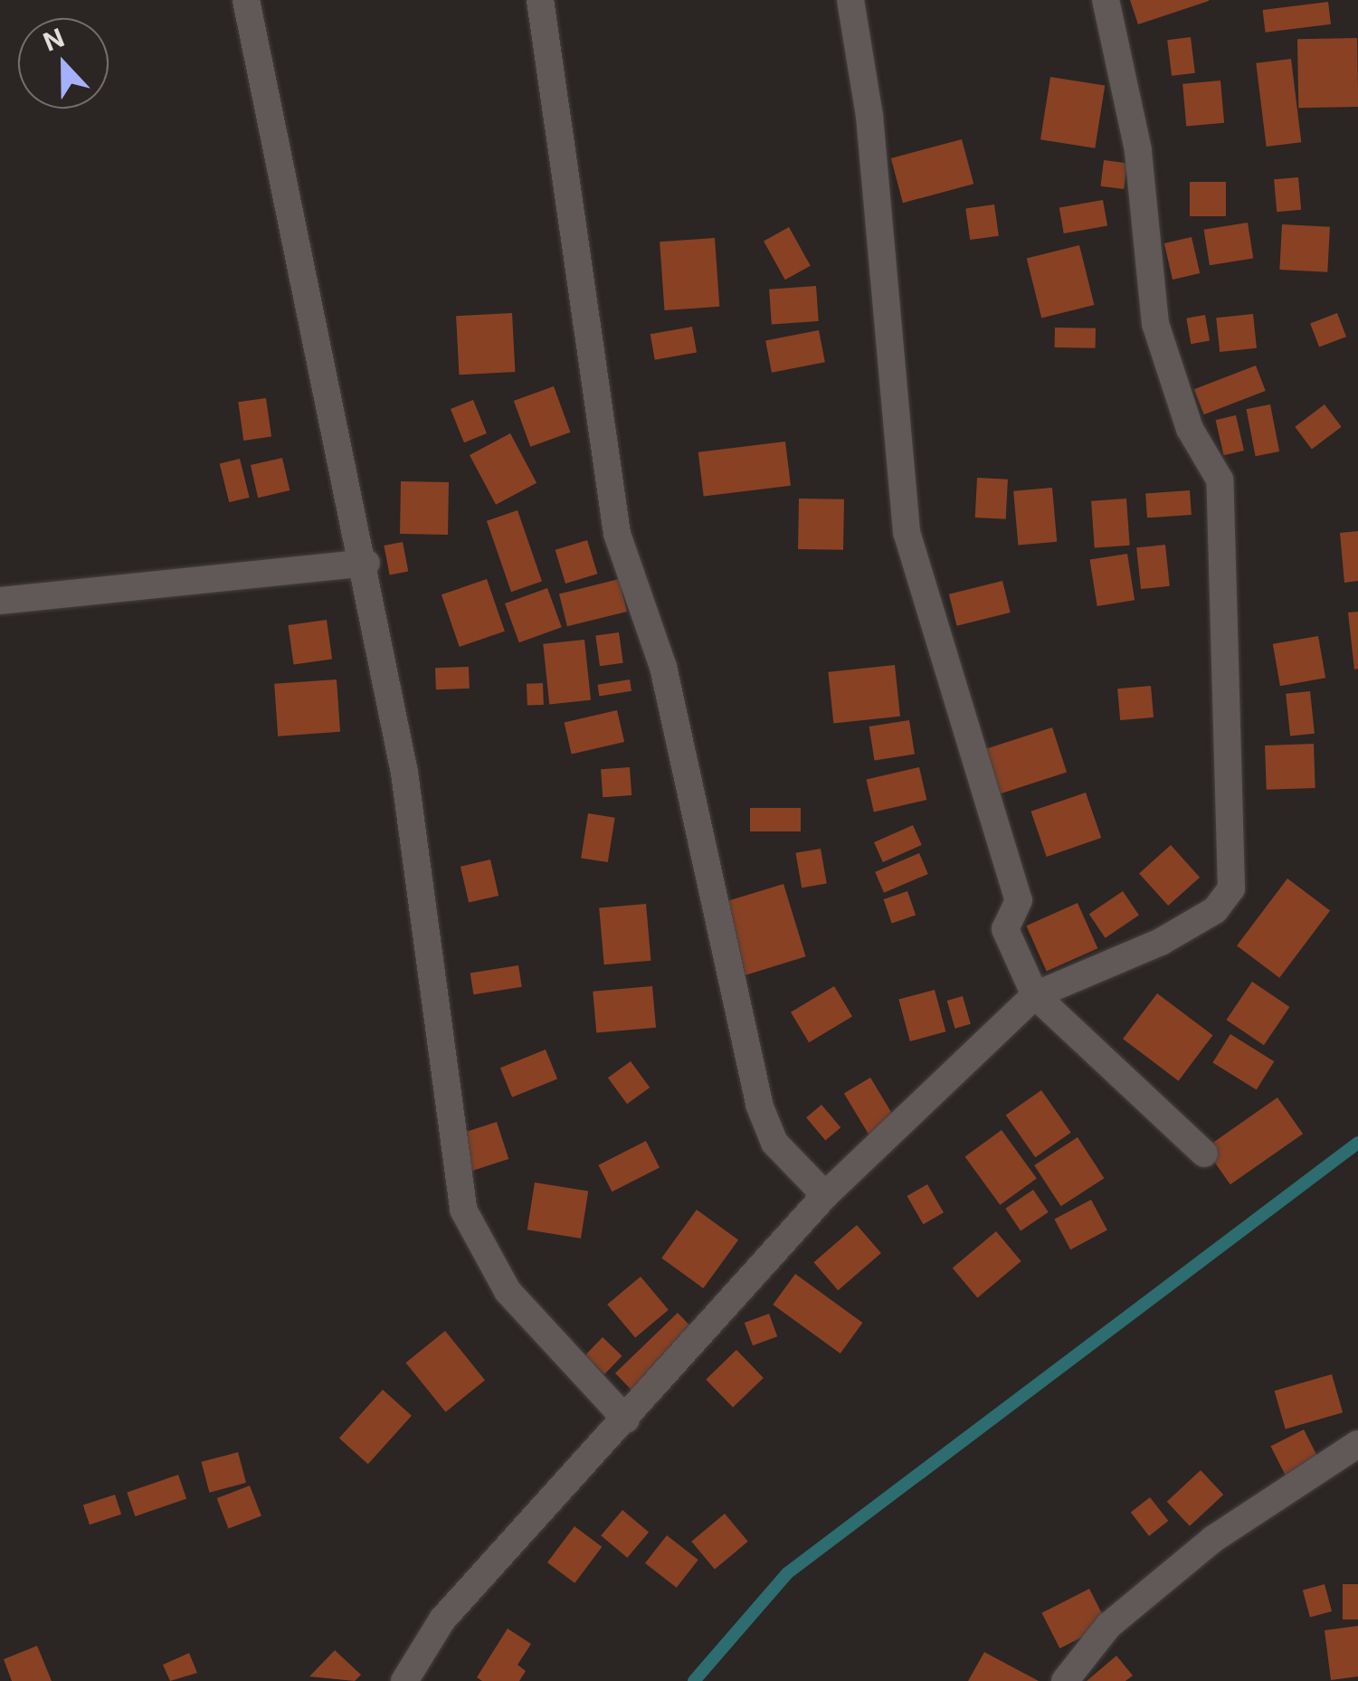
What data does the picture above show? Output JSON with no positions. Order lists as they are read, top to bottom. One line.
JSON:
{"north":"top"}
